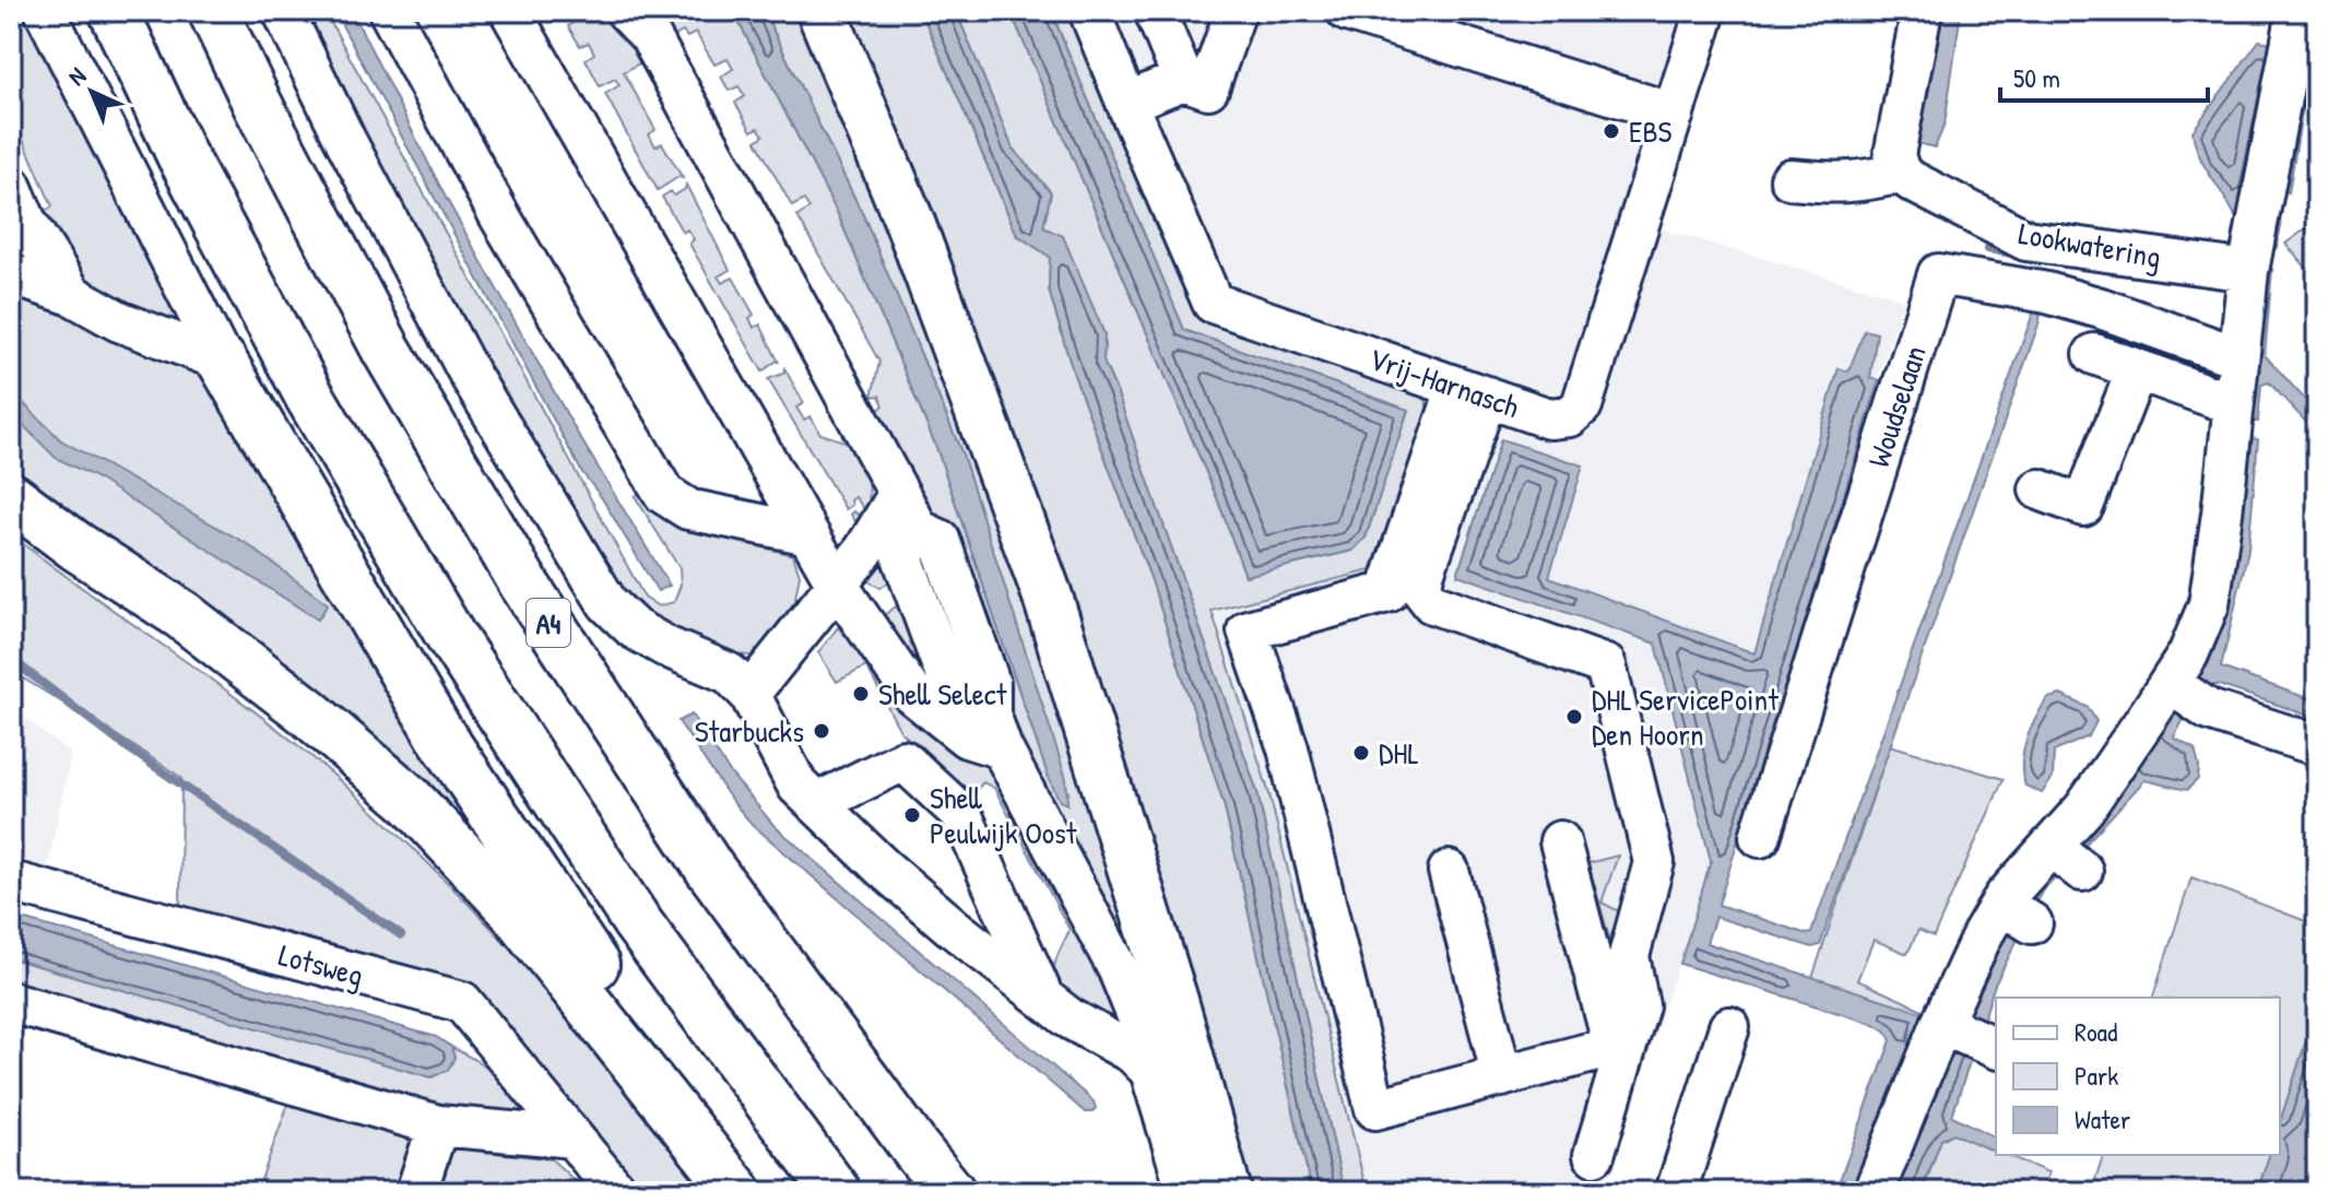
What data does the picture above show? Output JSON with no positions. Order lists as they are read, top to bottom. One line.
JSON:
{"streets":{"highway":["A4"],"street":["Lookwatering","Vrij-Harnasch","Woudselaan","Lotsweg"]},"places":["EBS","Shell Select","DHL ServicePoint Den Hoorn","Starbucks","DHL","Shell Peulwijk Oost"],"legend":["Road","Park","Water"],"scale_bar":"50 m","north":"top left"}
